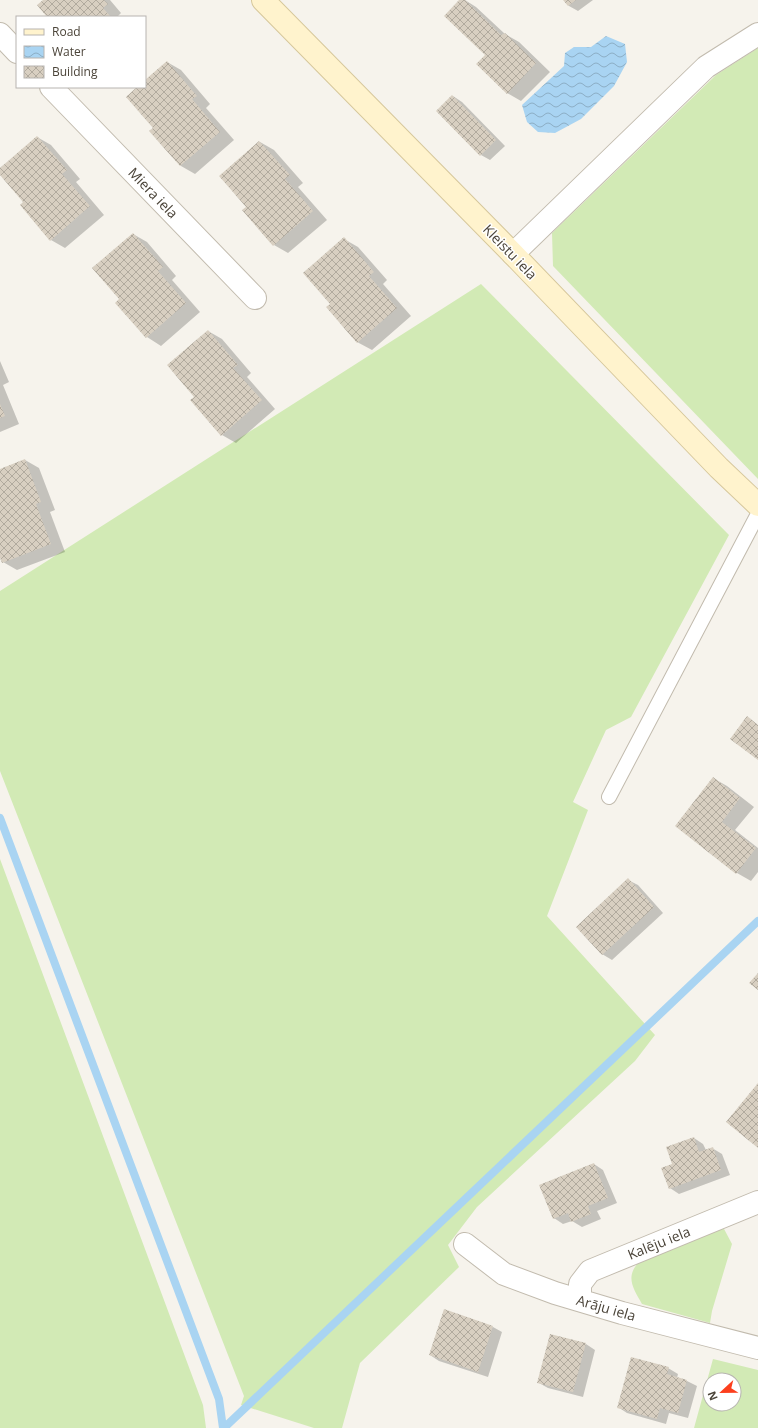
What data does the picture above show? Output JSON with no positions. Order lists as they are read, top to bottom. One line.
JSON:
{"streets":{"street":["Miera iela","Kleistu iela","Kalēju iela","Arāju iela"]},"crossings":[["Kalēju iela","Arāju iela"]],"legend":["Road","Water","Building"],"north":"left"}
